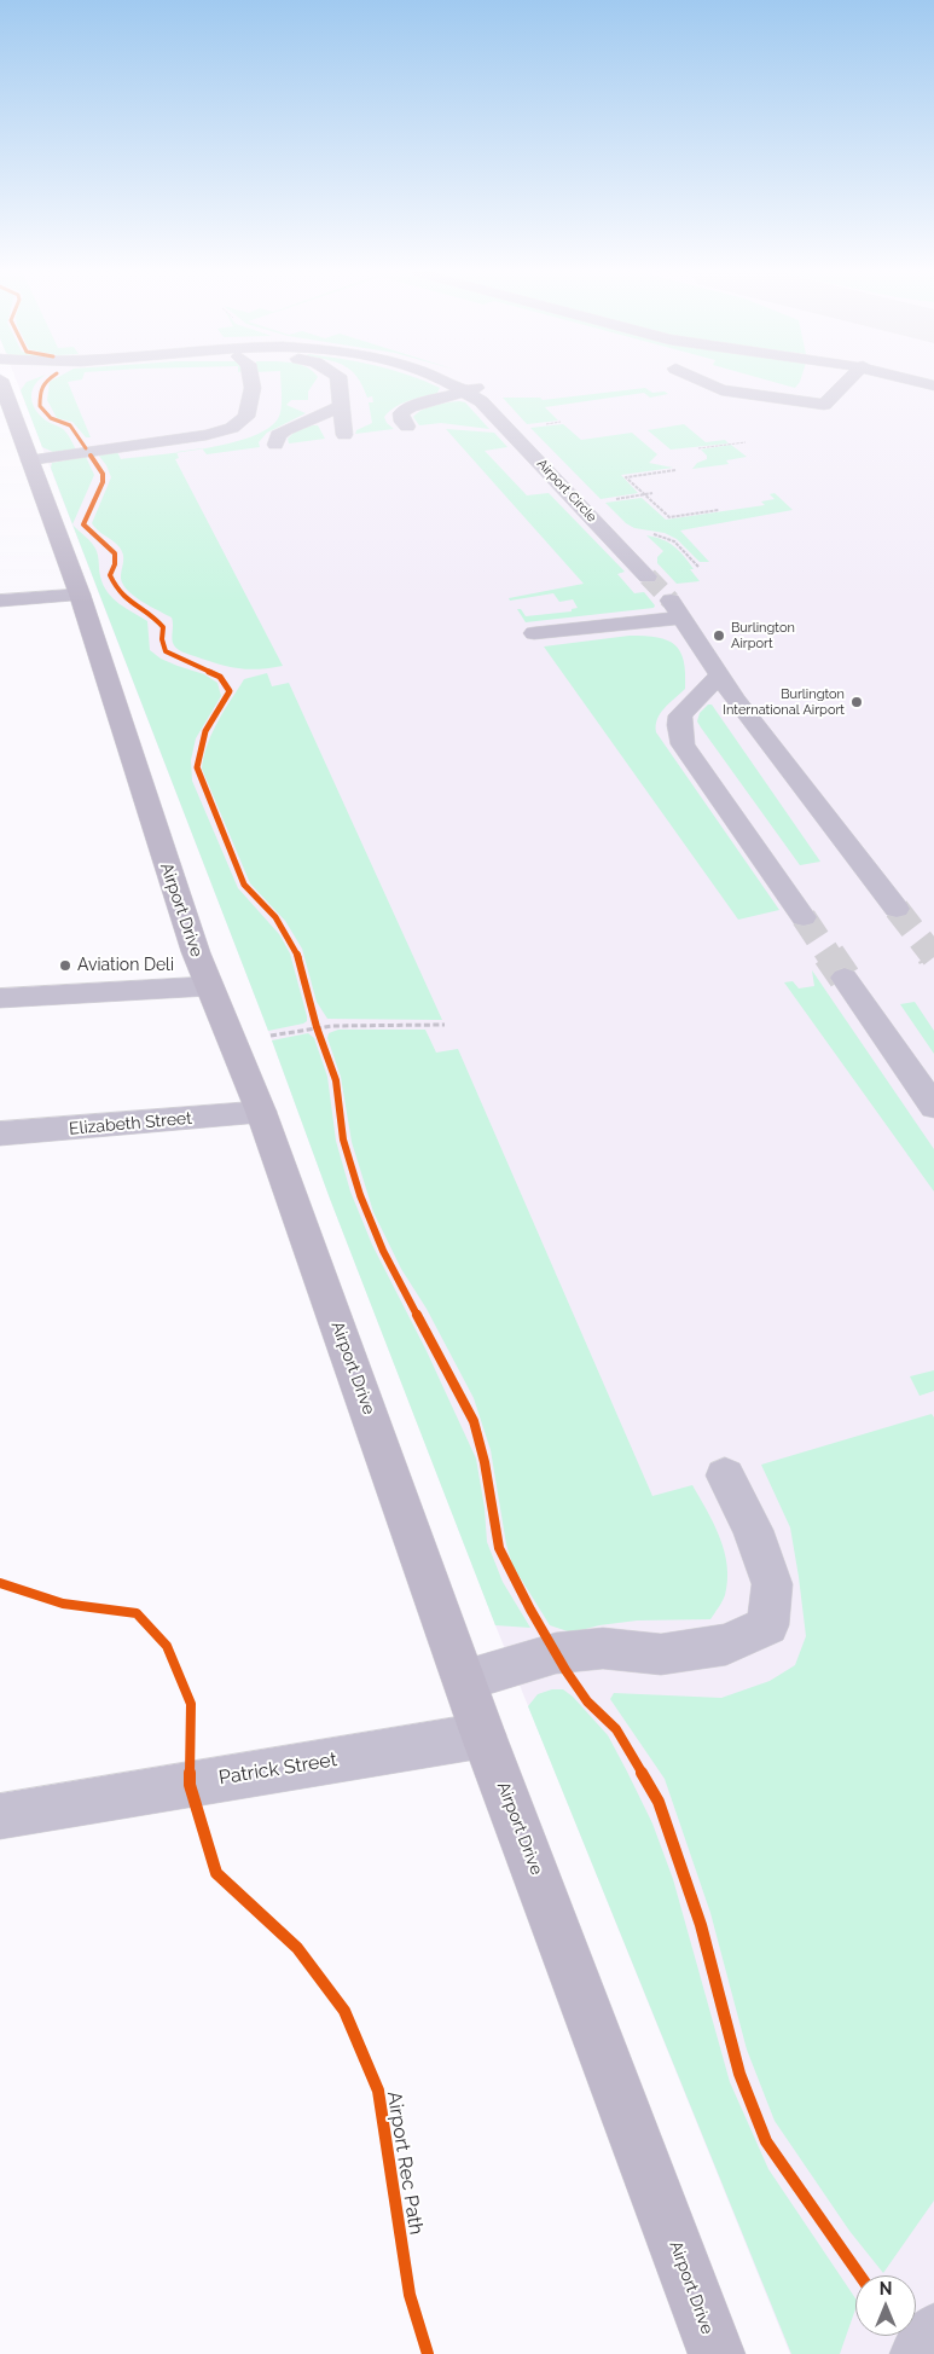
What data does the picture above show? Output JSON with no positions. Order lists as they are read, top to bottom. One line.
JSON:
{"streets":{"main road":["Airport Drive"],"street":["Airport Circle","Elizabeth Street","Patrick Street"],"cycle path":["Airport Rec Path"]},"crossings":[["Airport Drive","Elizabeth Street"],["Airport Drive","Patrick Street"]],"places":["Burlington Airport","Burlington International Airport","Aviation Deli"],"north":"top"}
